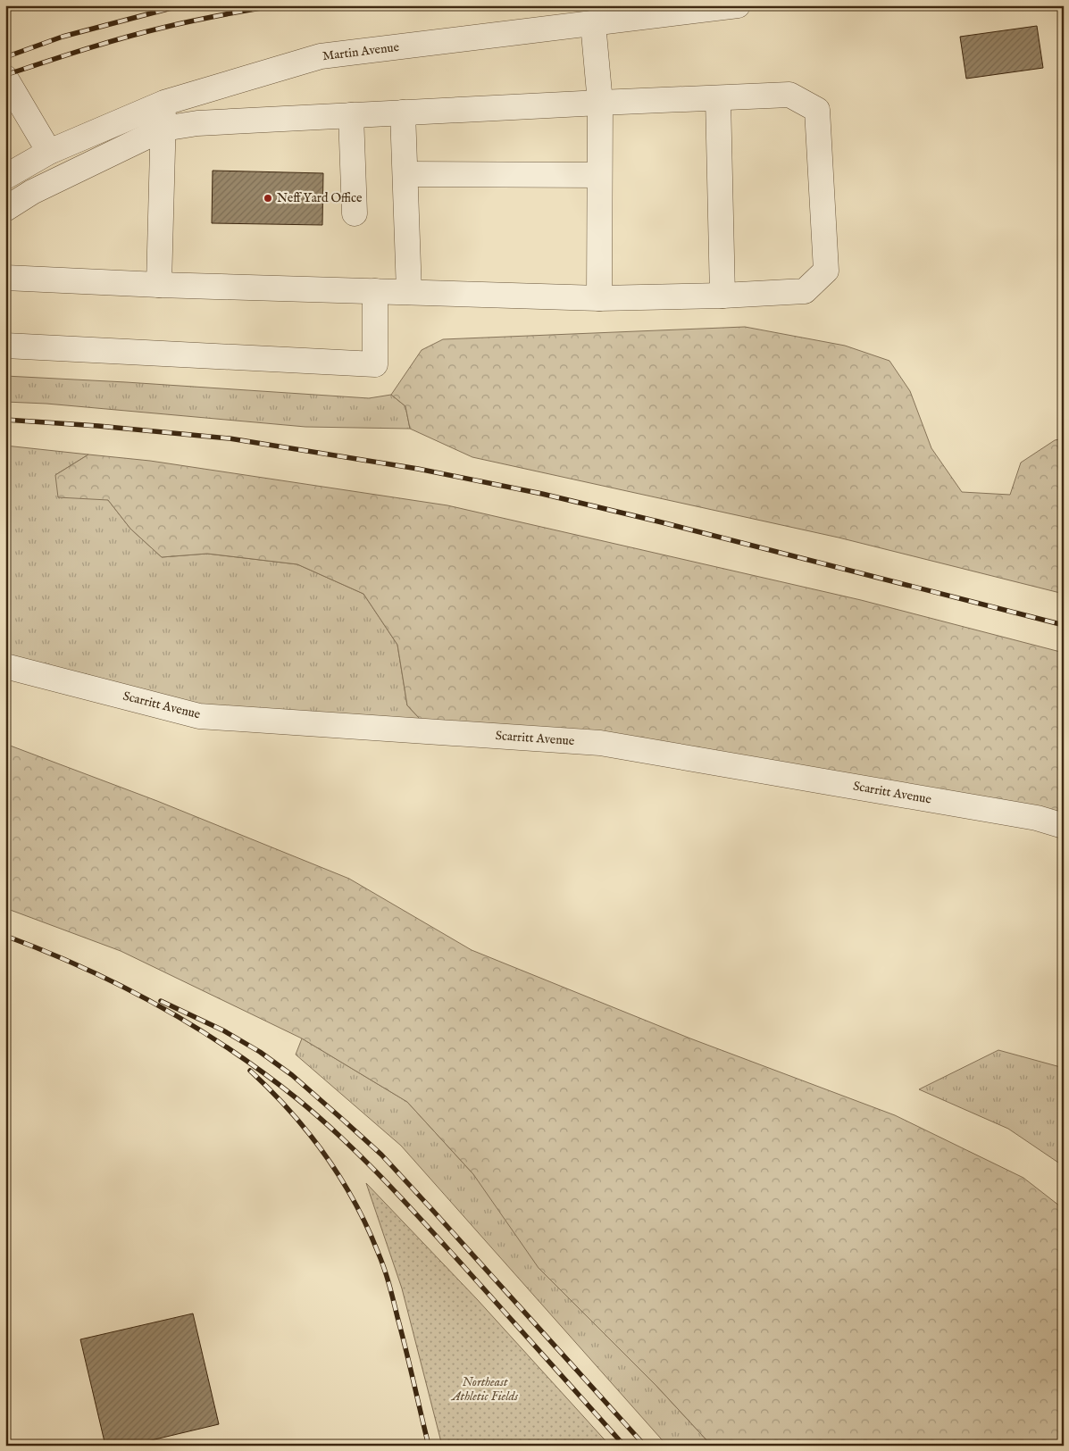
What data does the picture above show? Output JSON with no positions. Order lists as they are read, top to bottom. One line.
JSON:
{"streets":{"street":["Martin Avenue","Scarritt Avenue"]},"parks":["Northeast Athletic Fields"],"places":["Neff Yard Office"]}
